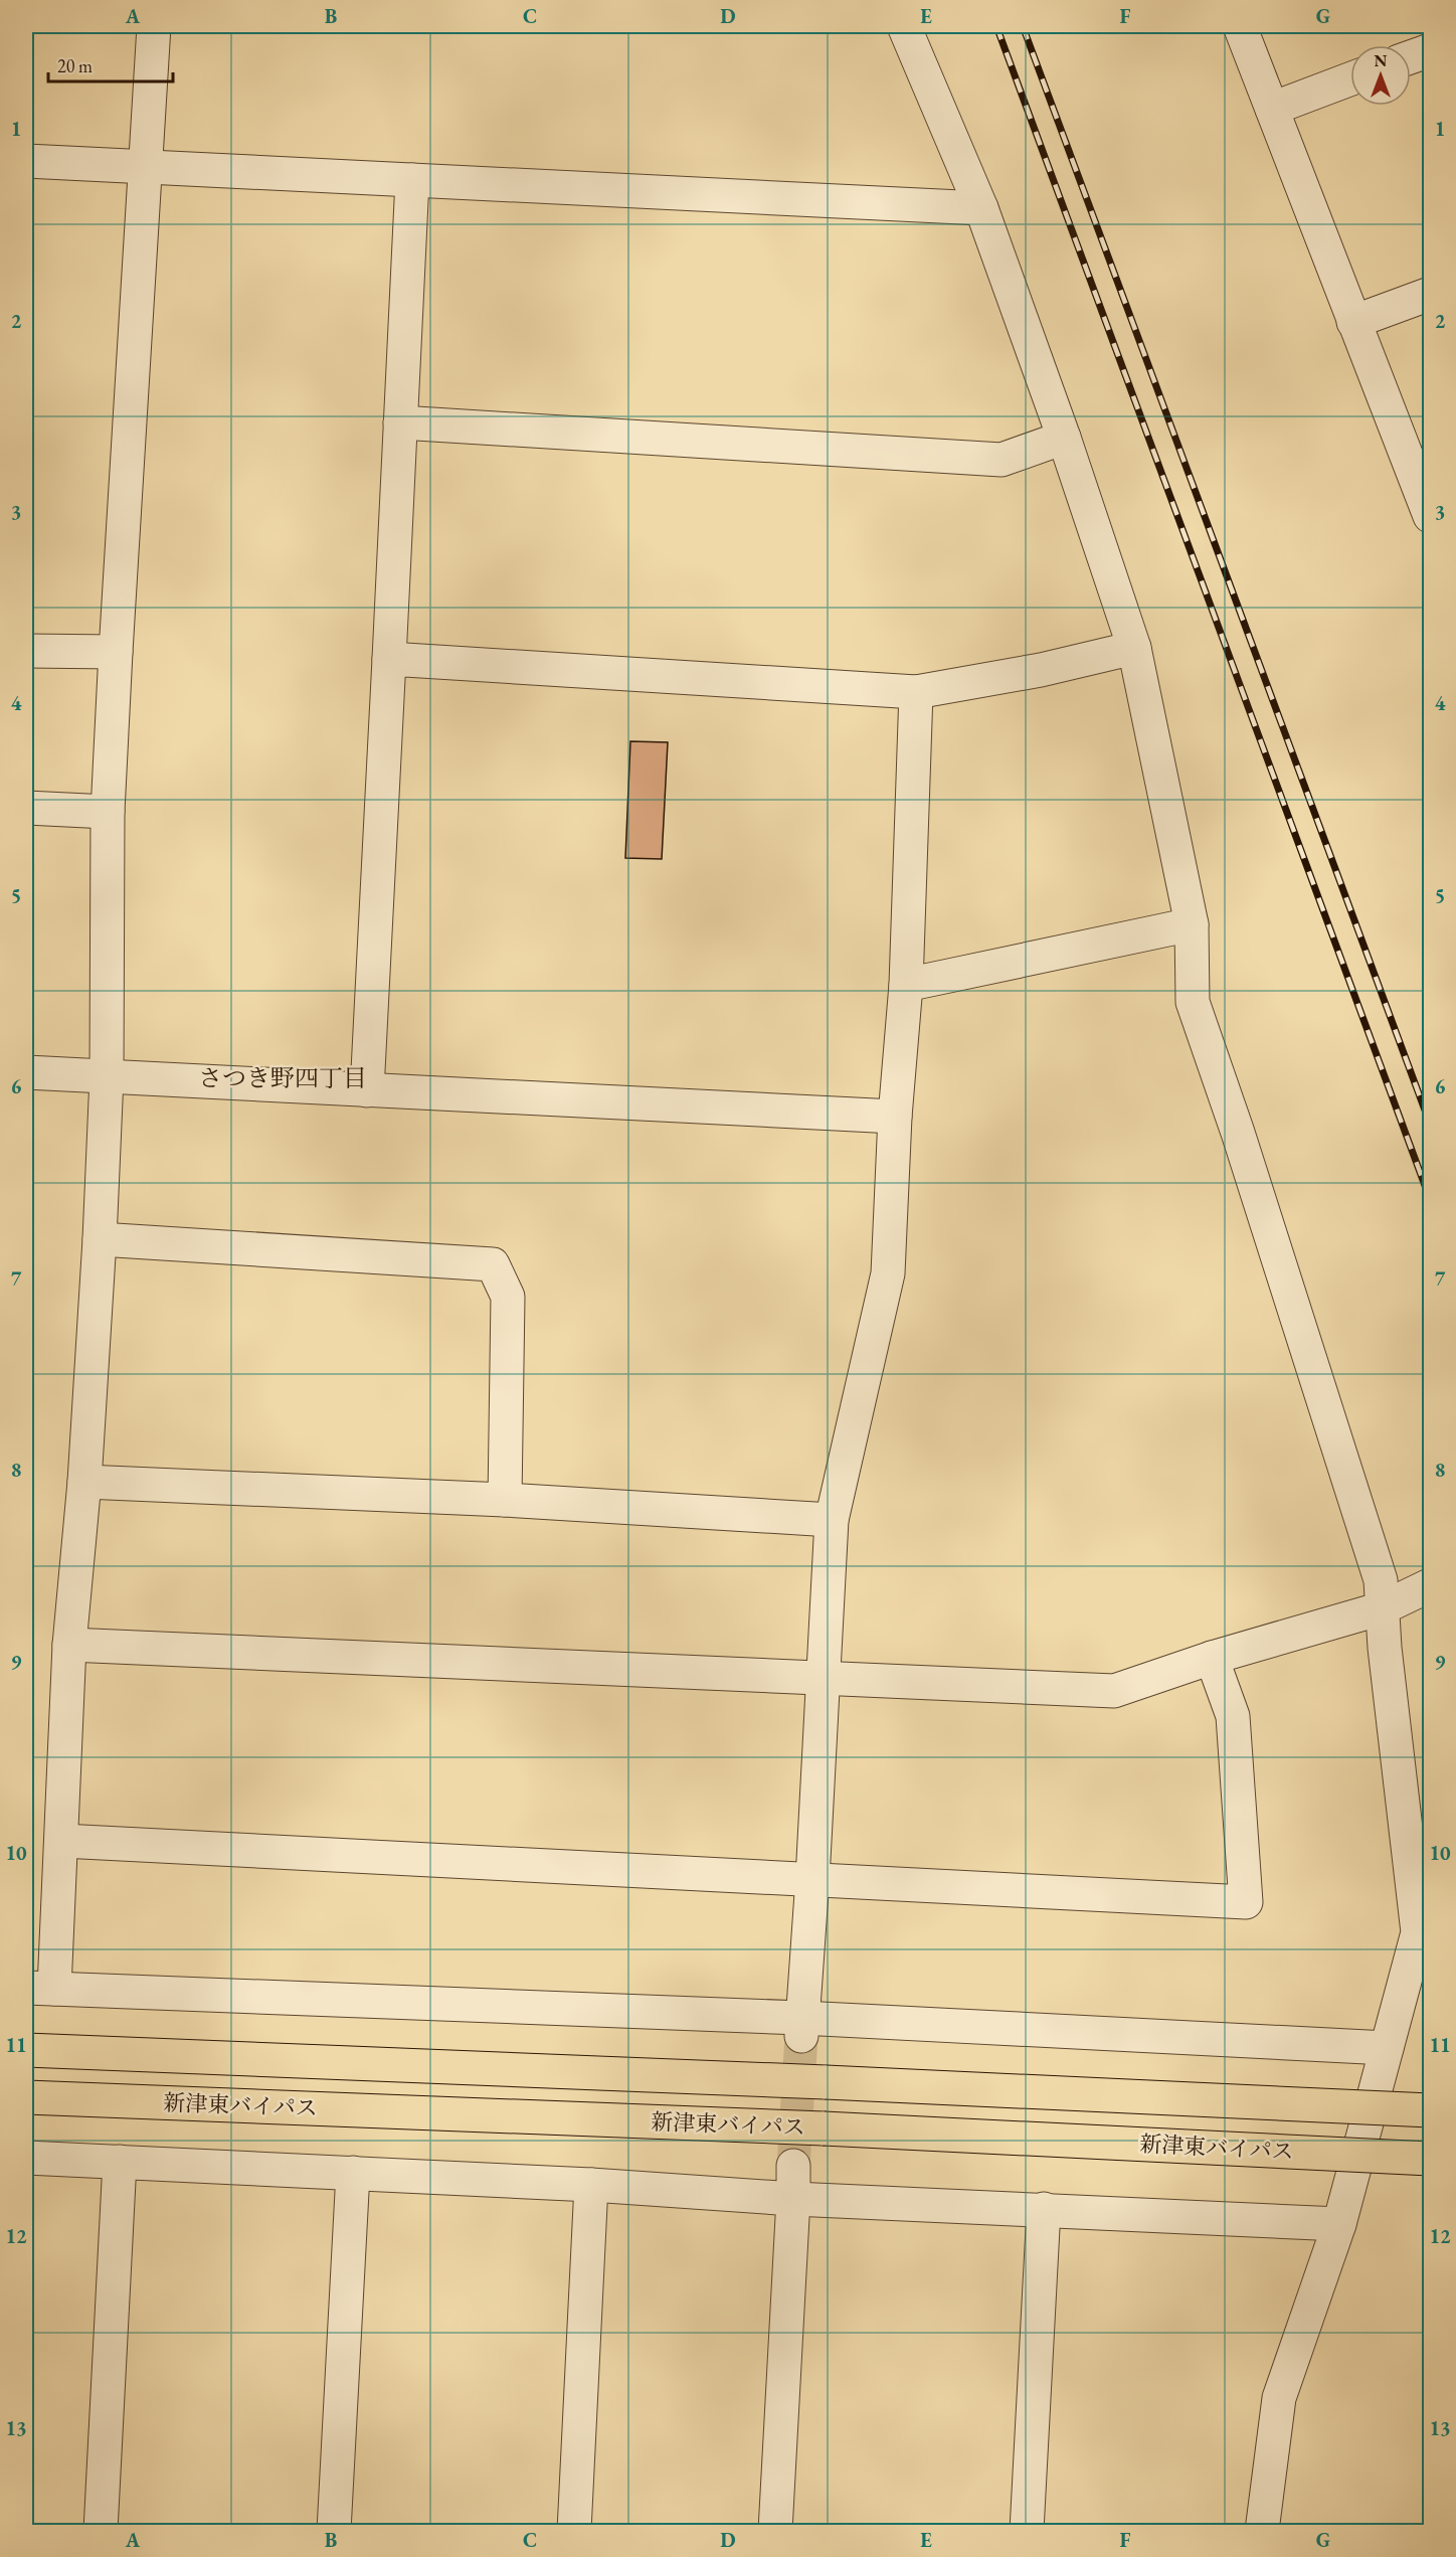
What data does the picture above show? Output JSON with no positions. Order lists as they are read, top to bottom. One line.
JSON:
{"streets":{"highway":["新津東バイパス"]},"districts":["さつき野四丁目"],"scale_bar":"20 m","north":"top","grid":{"columns":["A","B","C","D","E","F","G"],"rows":["1","2","3","4","5","6","7","8","9","10","11","12","13"]}}
